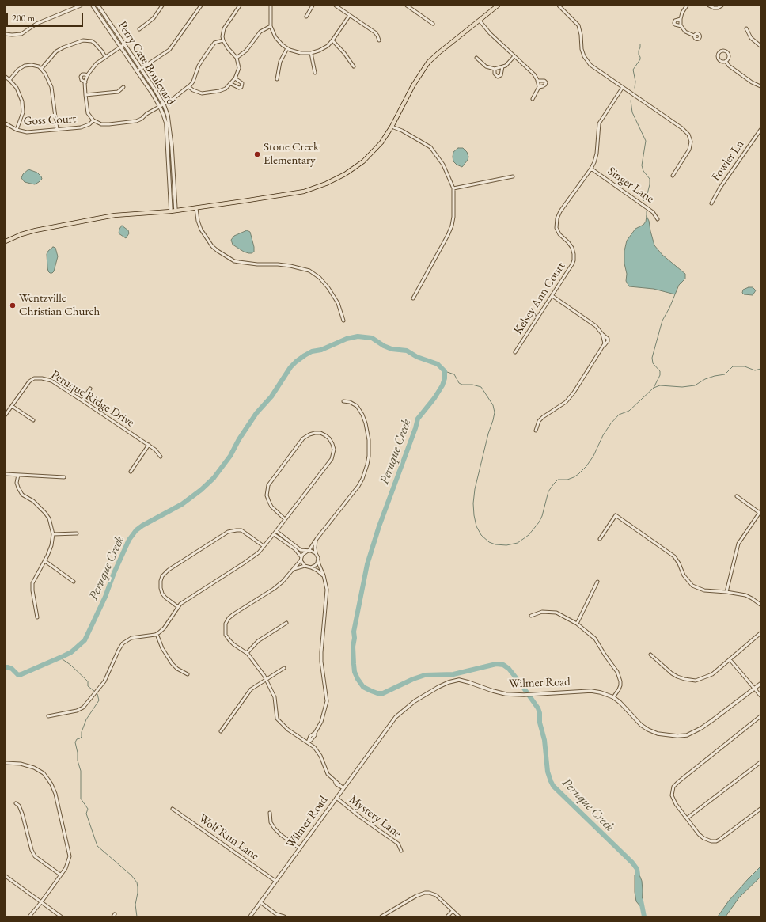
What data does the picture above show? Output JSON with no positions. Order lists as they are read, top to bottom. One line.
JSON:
{"streets":{"street":["Perry Cate Boulevard","Goss Court","Fowler Ln","Singer Lane","Kelsey Ann Court","Peruque Ridge Drive","Wilmer Road","Mystery Lane","Wolf Run Lane"]},"crossings":[["Singer Lane","Kelsey Ann Court"],["Wilmer Road","Mystery Lane"],["Wilmer Road","Wolf Run Lane"]],"water":["Peruque Creek"],"places":["Stone Creek Elementary","Wentzville Christian Church"],"scale_bar":"200 m"}
